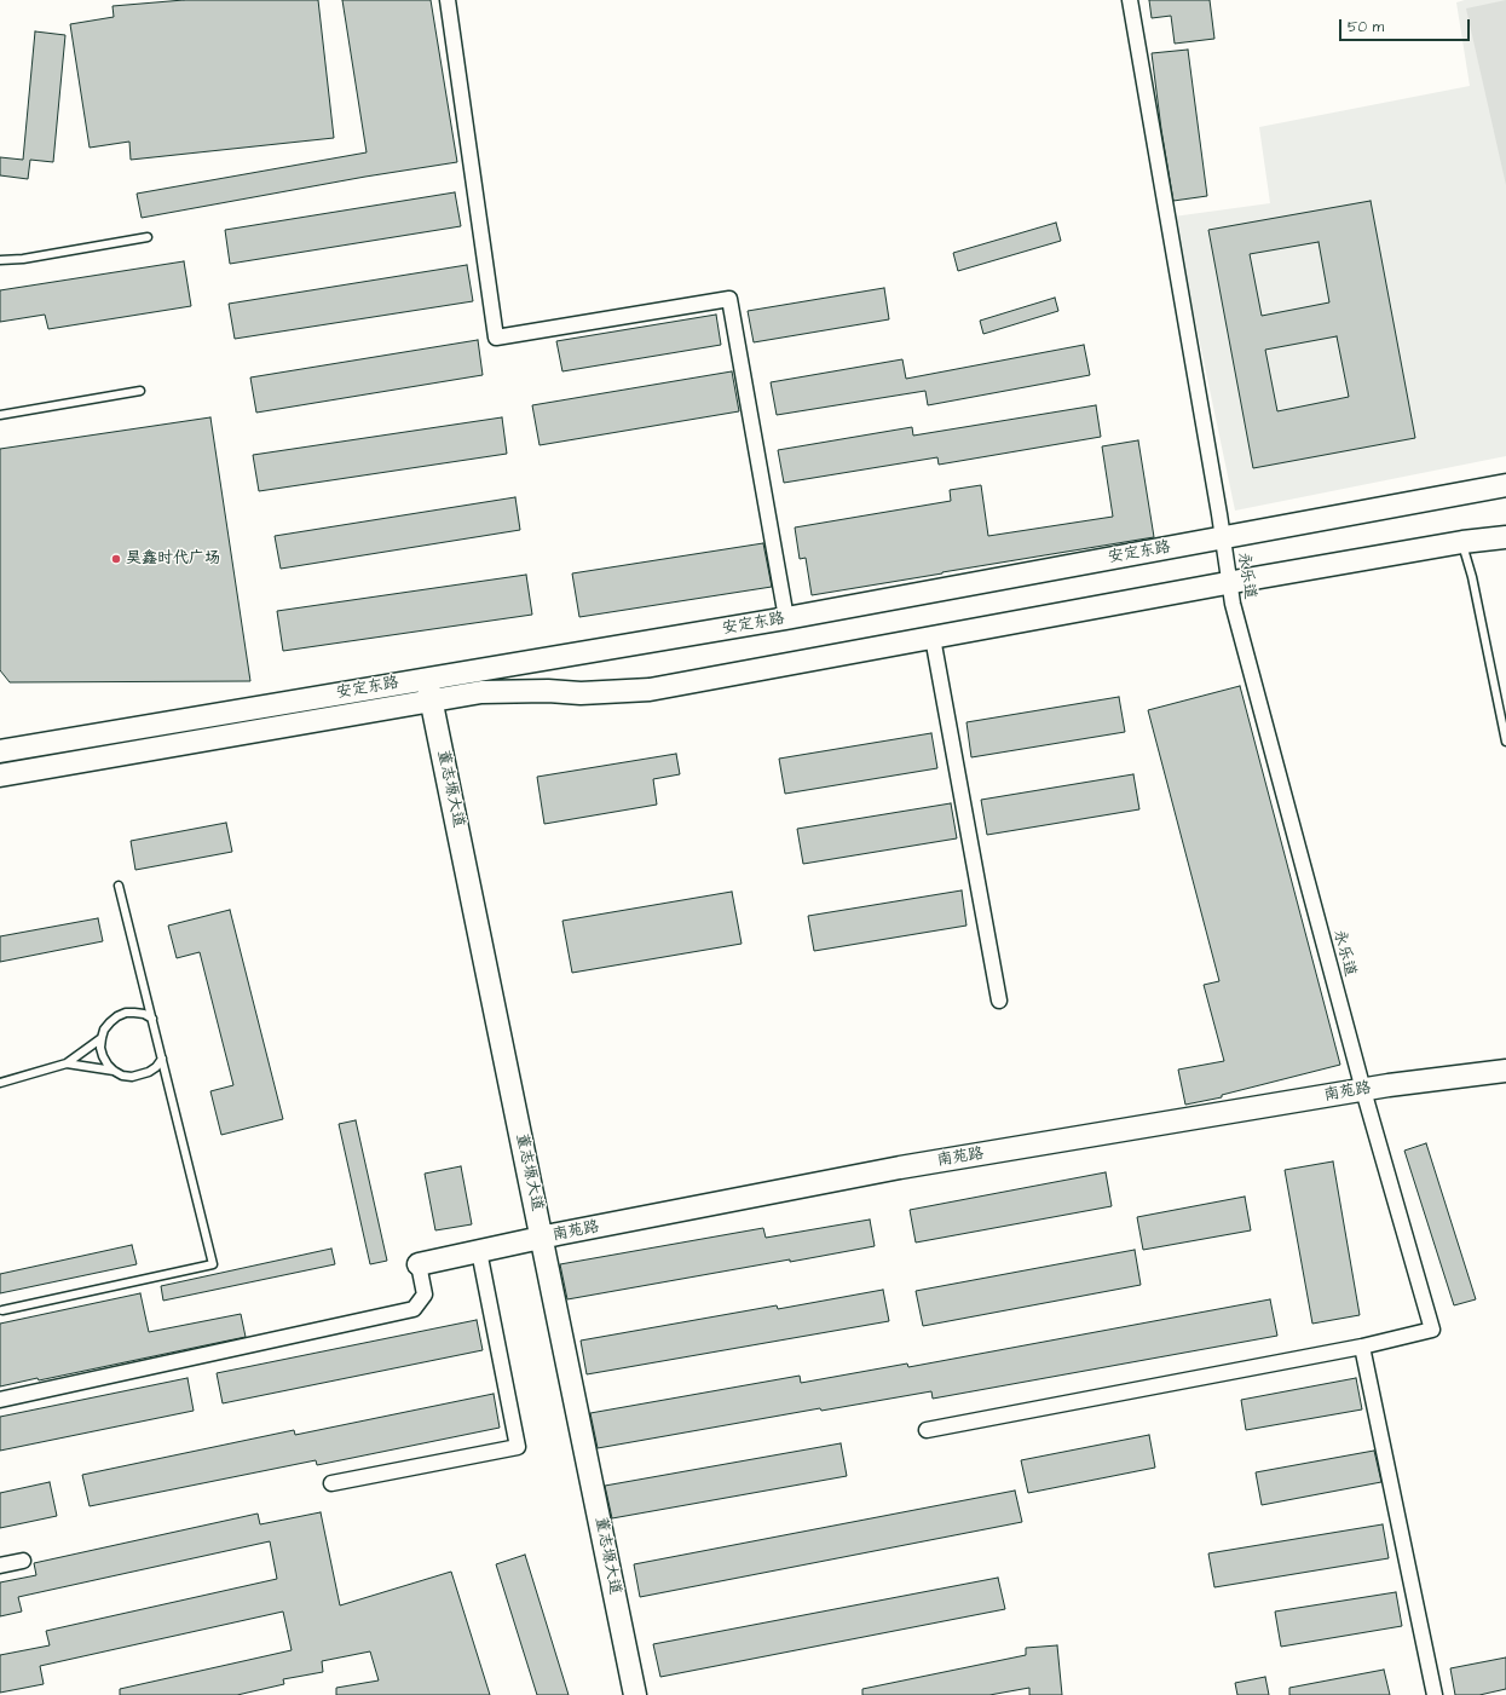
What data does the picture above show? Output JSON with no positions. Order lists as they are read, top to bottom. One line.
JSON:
{"streets":{"main road":["安定东路","董志塬大道","南苑路"],"street":["永乐道"]},"crossings":[["安定东路","永乐道"],["安定东路","董志塬大道"],["永乐道","南苑路"],["董志塬大道","南苑路"]],"places":["昊鑫时代广场"],"scale_bar":"50 m"}
